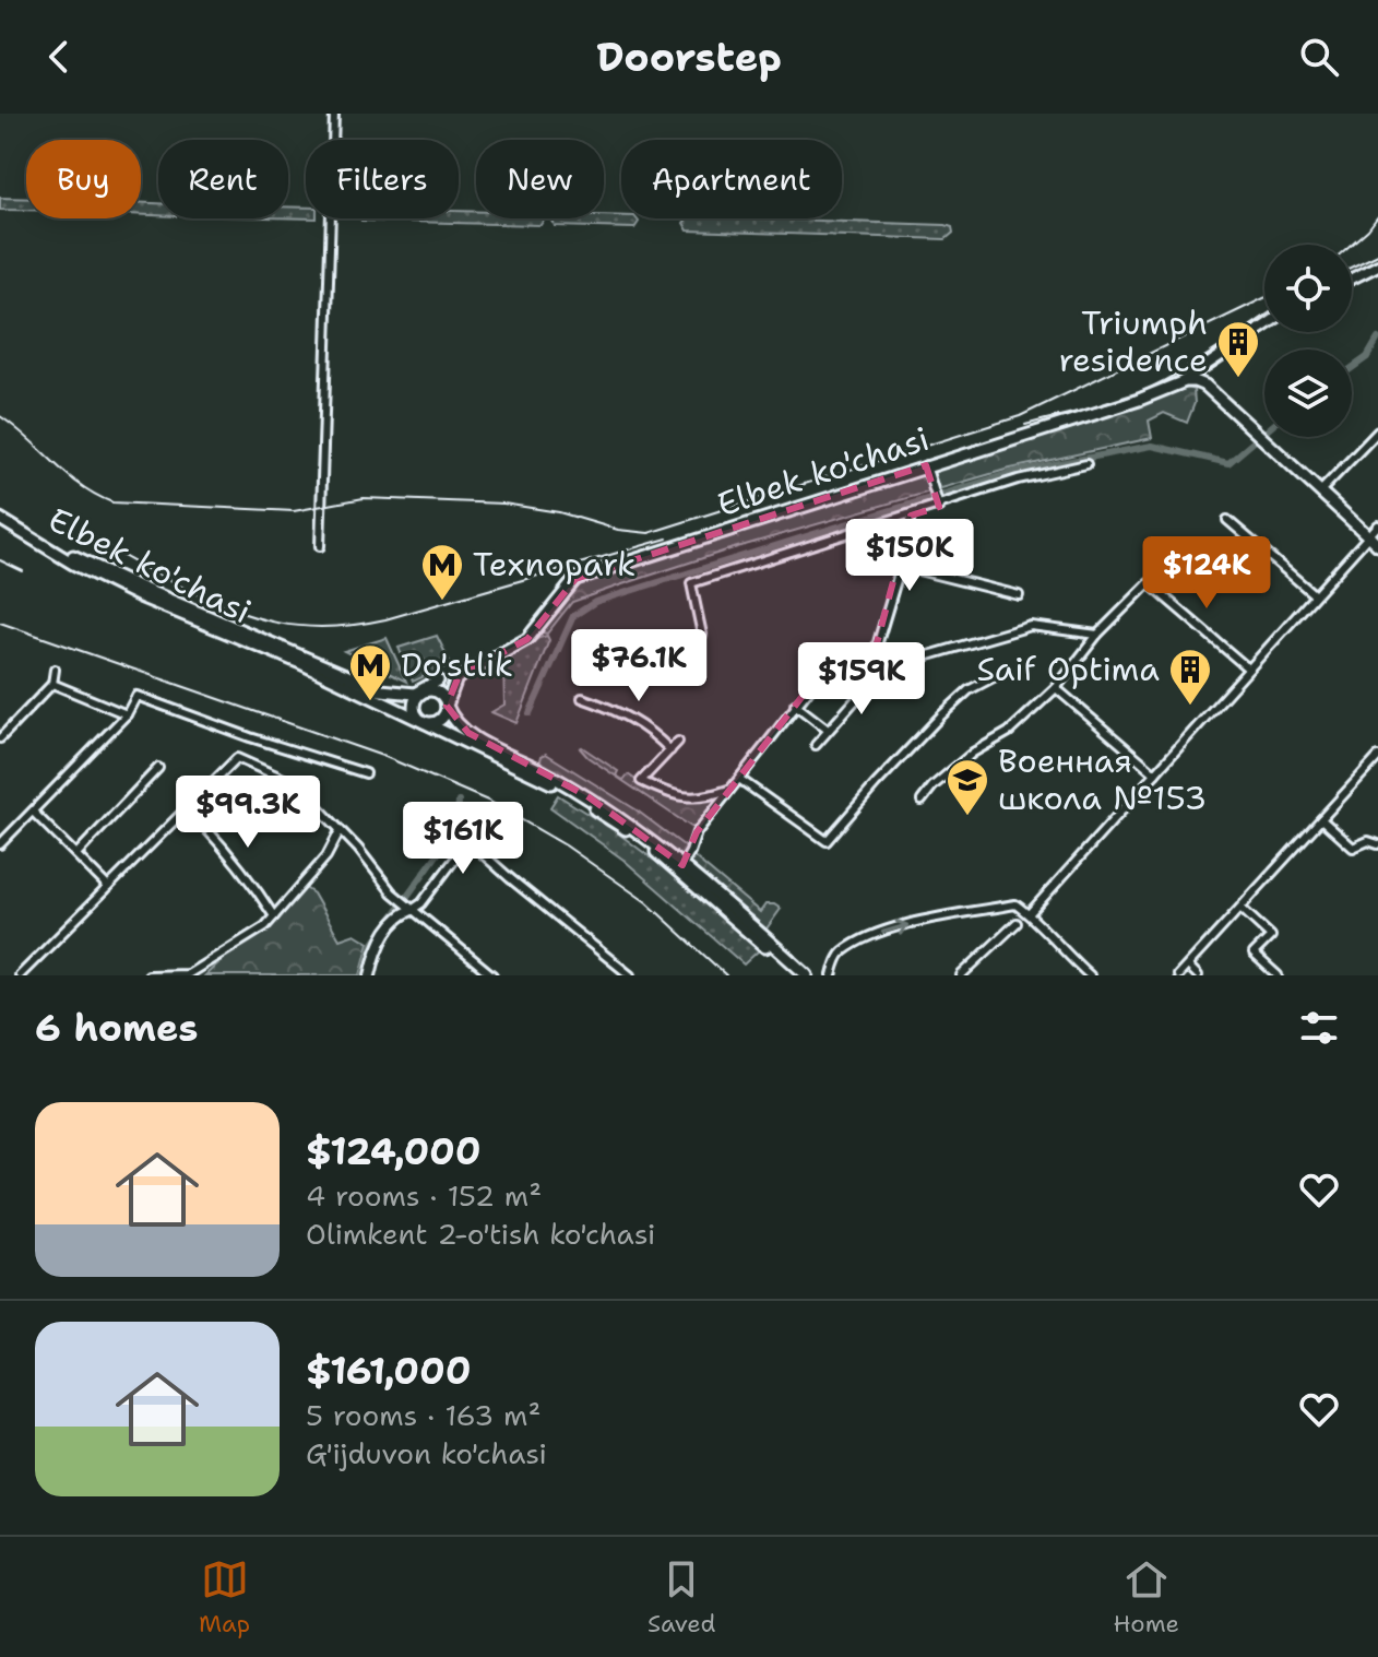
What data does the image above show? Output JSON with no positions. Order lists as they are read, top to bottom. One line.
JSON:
{"streets":{"main road":["Elbek ko'chasi"]},"places":{"building":["Triumph residence","Saif Optima"],"metro station":["Texnopark","Do'stlik"],"school or university":["Военная школа №153"]},"page":{"header":"Doorstep","chip":["Buy","Rent","Filters","New","Apartment"],"price":["$150K","$124K","$76.1K","$159K","$99.3K","$161K"],"heading":"6 homes","list":[{"name":"$124,000","note":"4 rooms · 152 m² · Olimkent 2-o'tish ko'chasi"},{"name":"$161,000","note":"5 rooms · 163 m² · G'ijduvon ko'chasi"}],"tabs":["Map","Saved","Home"]}}
